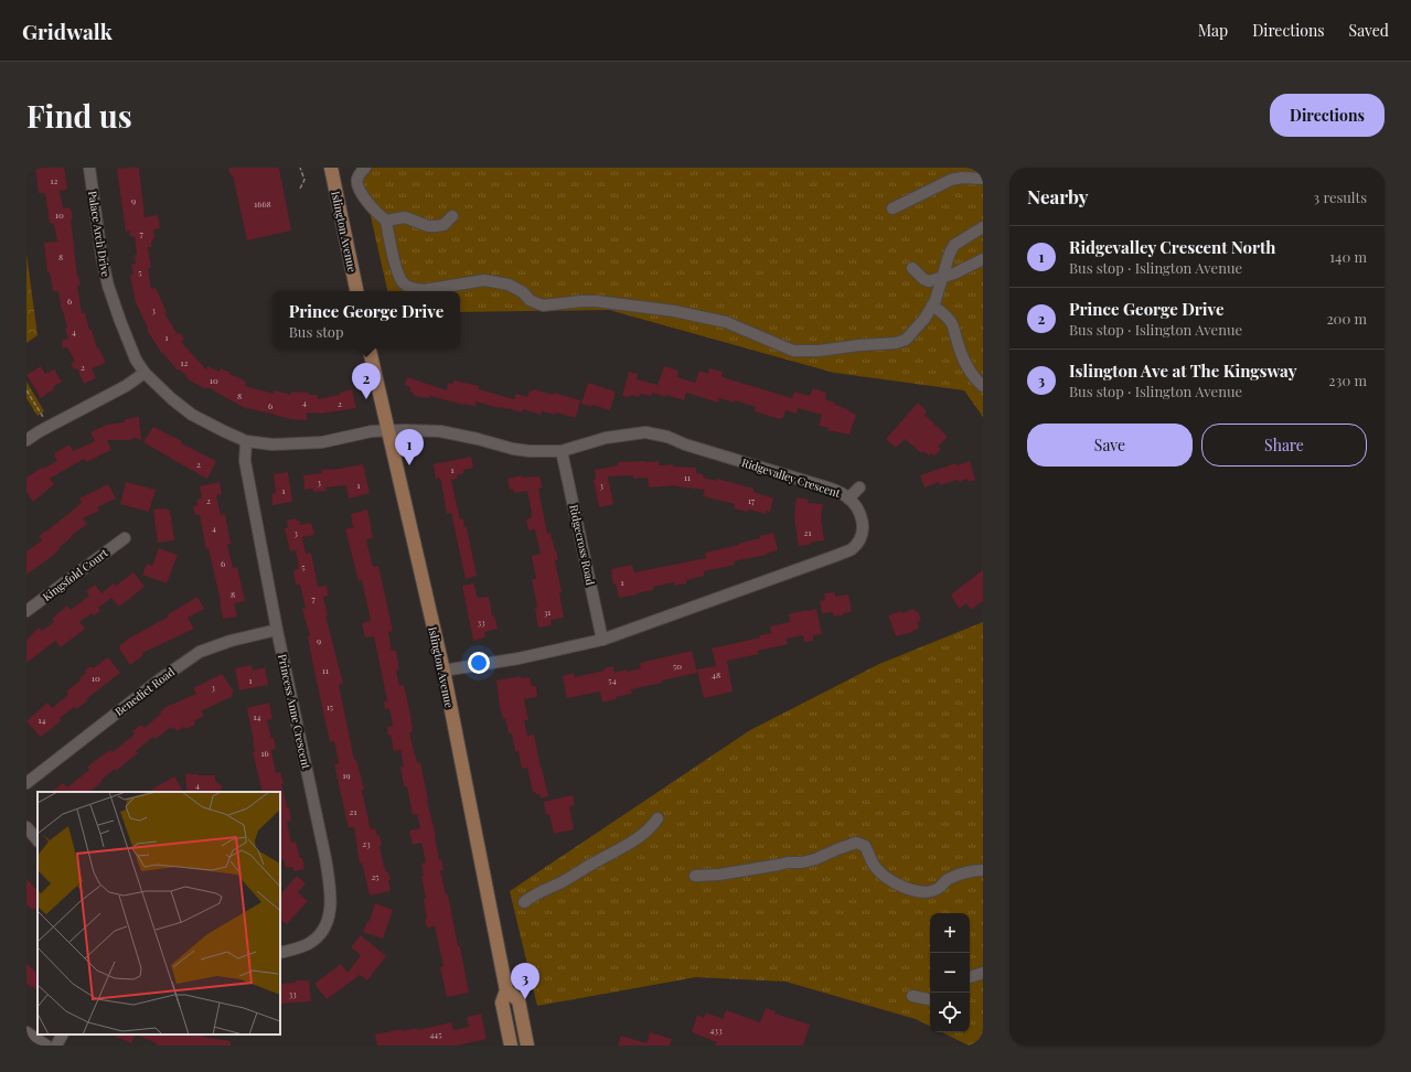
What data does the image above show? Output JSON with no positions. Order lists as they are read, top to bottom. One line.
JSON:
{"streets":{"main road":["Islington Avenue"],"street":["Palace Arch Drive","Ridgevalley Crescent","Ridgecross Road","Kingsfold Court","Benedict Road","Princess Anne Crescent"]},"crossings":[["Islington Avenue","Ridgevalley Crescent"],["Palace Arch Drive","Ridgevalley Crescent"],["Palace Arch Drive","Princess Anne Crescent"],["Ridgevalley Crescent","Ridgecross Road"],["Ridgevalley Crescent","Princess Anne Crescent"],["Benedict Road","Princess Anne Crescent"]],"house_numbers":["12","9","1668","10","7","8","5","6","3","4","1","12","2","10","8","4","2","6","2","1","11","3","1","3","1","2","17","4","3","21","6","5","1","8","7","31","33","9","50","11","48","10","1","54","3","15","14","14","16","19","4","21","23","25","33","433","445"],"page":{"header":"Gridwalk","nav":["Map","Directions","Saved"],"buttons":["Directions",["Save","Share"]],"title":"Find us","heading":["Nearby","3 results"],"list":[{"mark":"1","name":"Ridgevalley Crescent North","note":"Bus stop · Islington Avenue","value":"140 m"},{"mark":"2","name":"Prince George Drive","note":"Bus stop · Islington Avenue","value":"200 m"},{"mark":"3","name":"Islington Ave at The Kingsway","note":"Bus stop · Islington Avenue","value":"230 m"}],"popup":["Prince George Drive","Bus stop"],"pins":["2","1","3"],"map_buttons":["+","−"]}}
